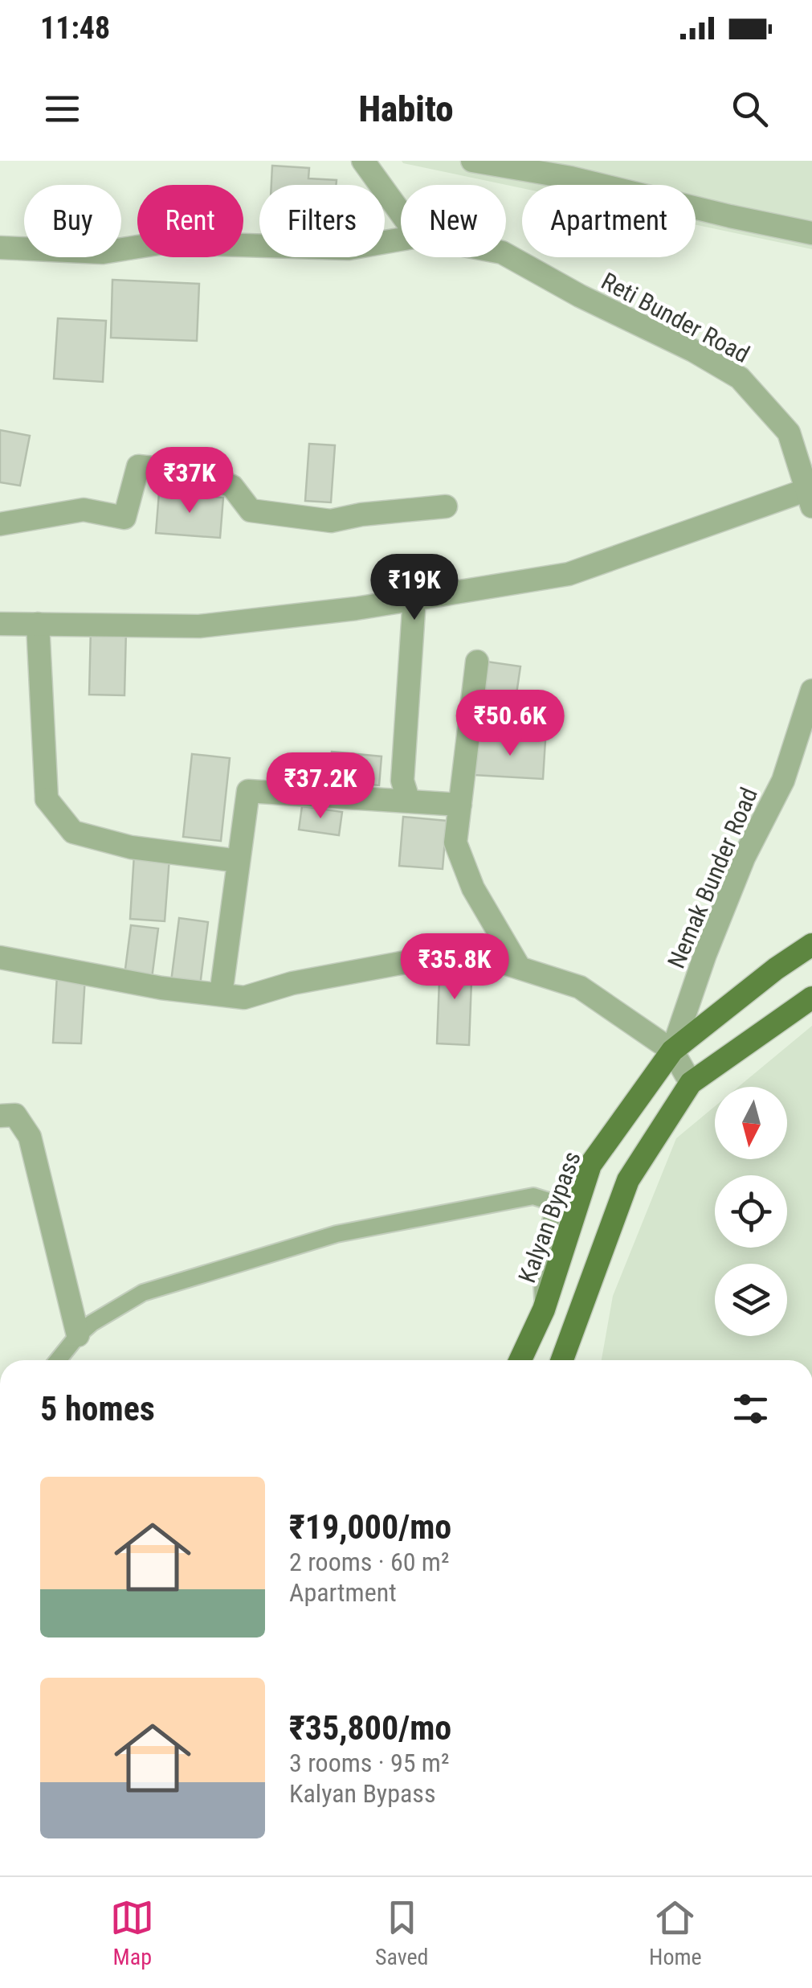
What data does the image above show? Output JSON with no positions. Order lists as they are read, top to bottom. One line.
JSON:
{"streets":{"main road":["Kalyan Bypass"],"street":["Reti Bunder Road","Nemak Bunder Road"]},"crossings":[["Nemak Bunder Road","Kalyan Bypass"]],"north":"bottom","page":{"status":"11:48","header":"Habito","chip":["Buy","Rent","Filters","New","Apartment"],"price":["₹37K","₹19K","₹50.6K","₹37.2K","₹35.8K"],"heading":"5 homes","list":[{"name":"₹19,000/mo","note":"2 rooms · 60 m² · Apartment"},{"name":"₹35,800/mo","note":"3 rooms · 95 m² · Kalyan Bypass"}],"tabs":["Map","Saved","Home"]}}
